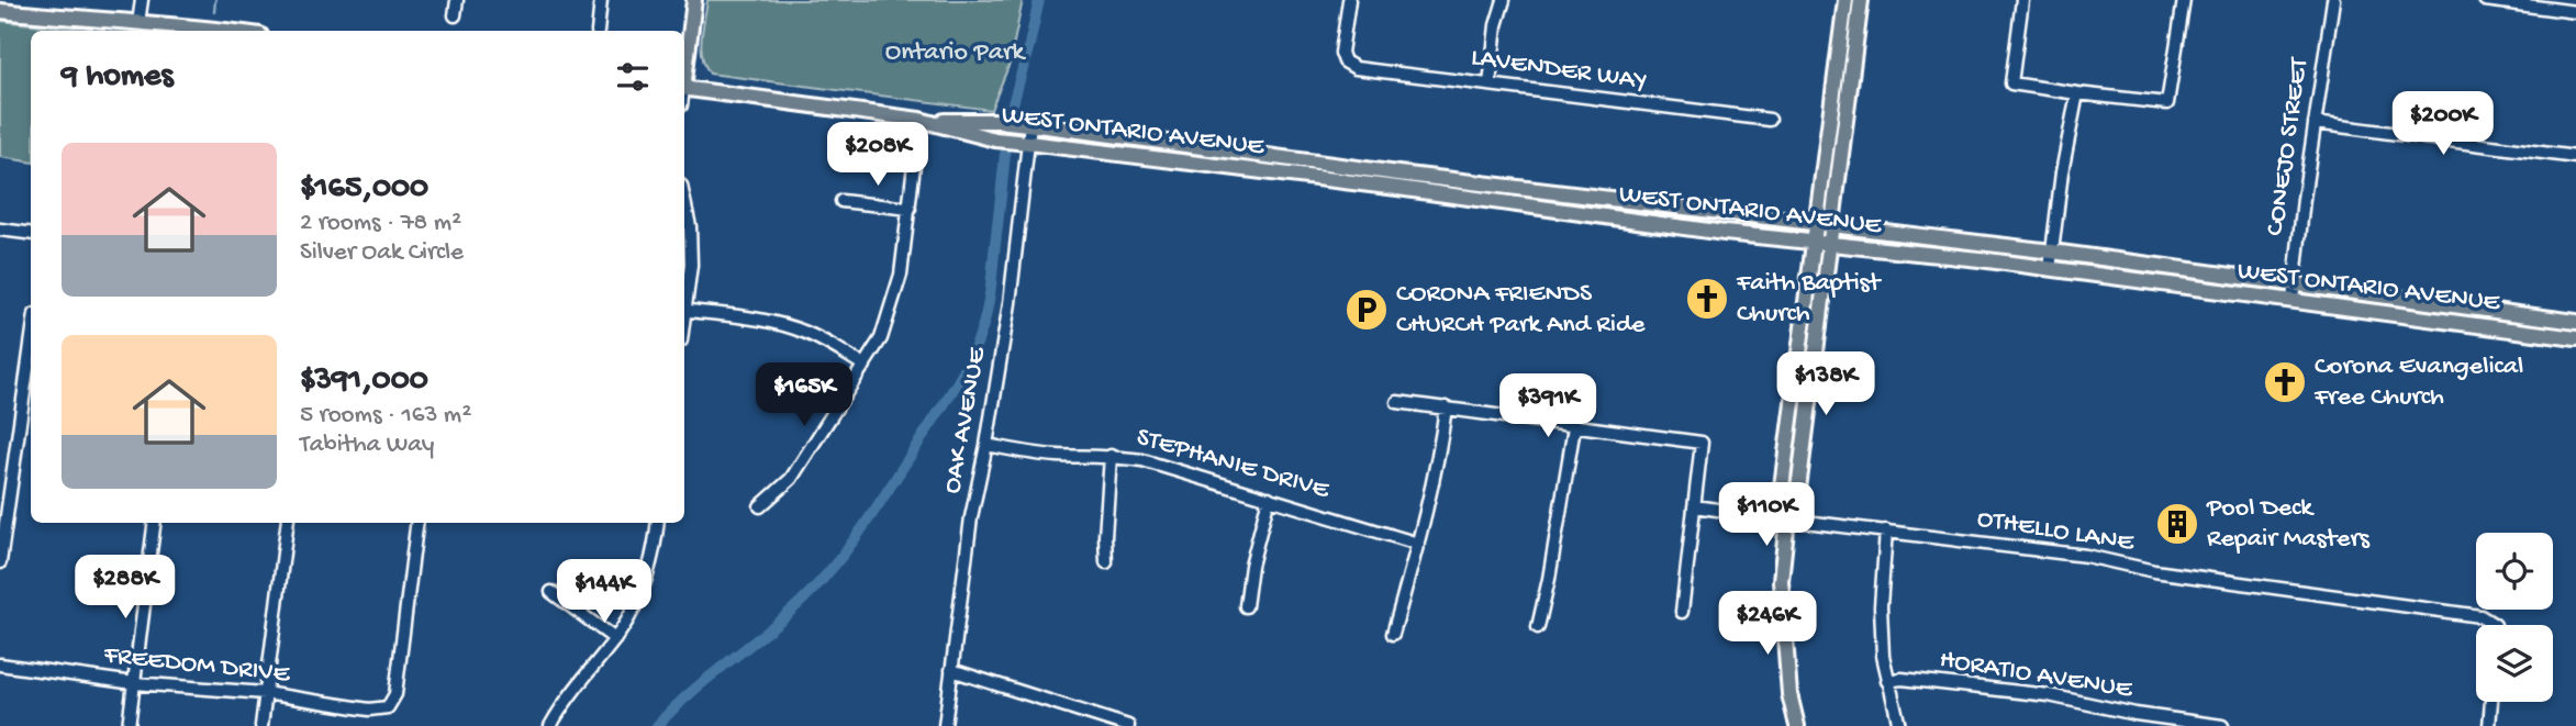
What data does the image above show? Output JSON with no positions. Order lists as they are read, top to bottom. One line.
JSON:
{"streets":{"main road":["WEST ONTARIO AVENUE"],"street":["LAVENDER WAY","CONEJO STREET","OAK AVENUE","STEPHANIE DRIVE","OTHELLO LANE","FREEDOM DRIVE","HORATIO AVENUE"]},"crossings":[["WEST ONTARIO AVENUE","CONEJO STREET"],["WEST ONTARIO AVENUE","OAK AVENUE"],["OAK AVENUE","STEPHANIE DRIVE"]],"parks":["Ontario Park"],"places":{"church":["Faith Baptist Church","Corona Evangelical Free Church"],"parking":["CORONA FRIENDS CHURCH Park And Ride"],"building":["Pool Deck Repair Masters"]},"page":{"heading":"9 homes","price":["$200K","$208K","$138K","$165K","$391K","$110K","$288K","$144K","$246K"],"list":[{"name":"$165,000","note":"2 rooms · 78 m² · Silver Oak Circle"},{"name":"$391,000","note":"5 rooms · 163 m² · Tabitha Way"}]}}
